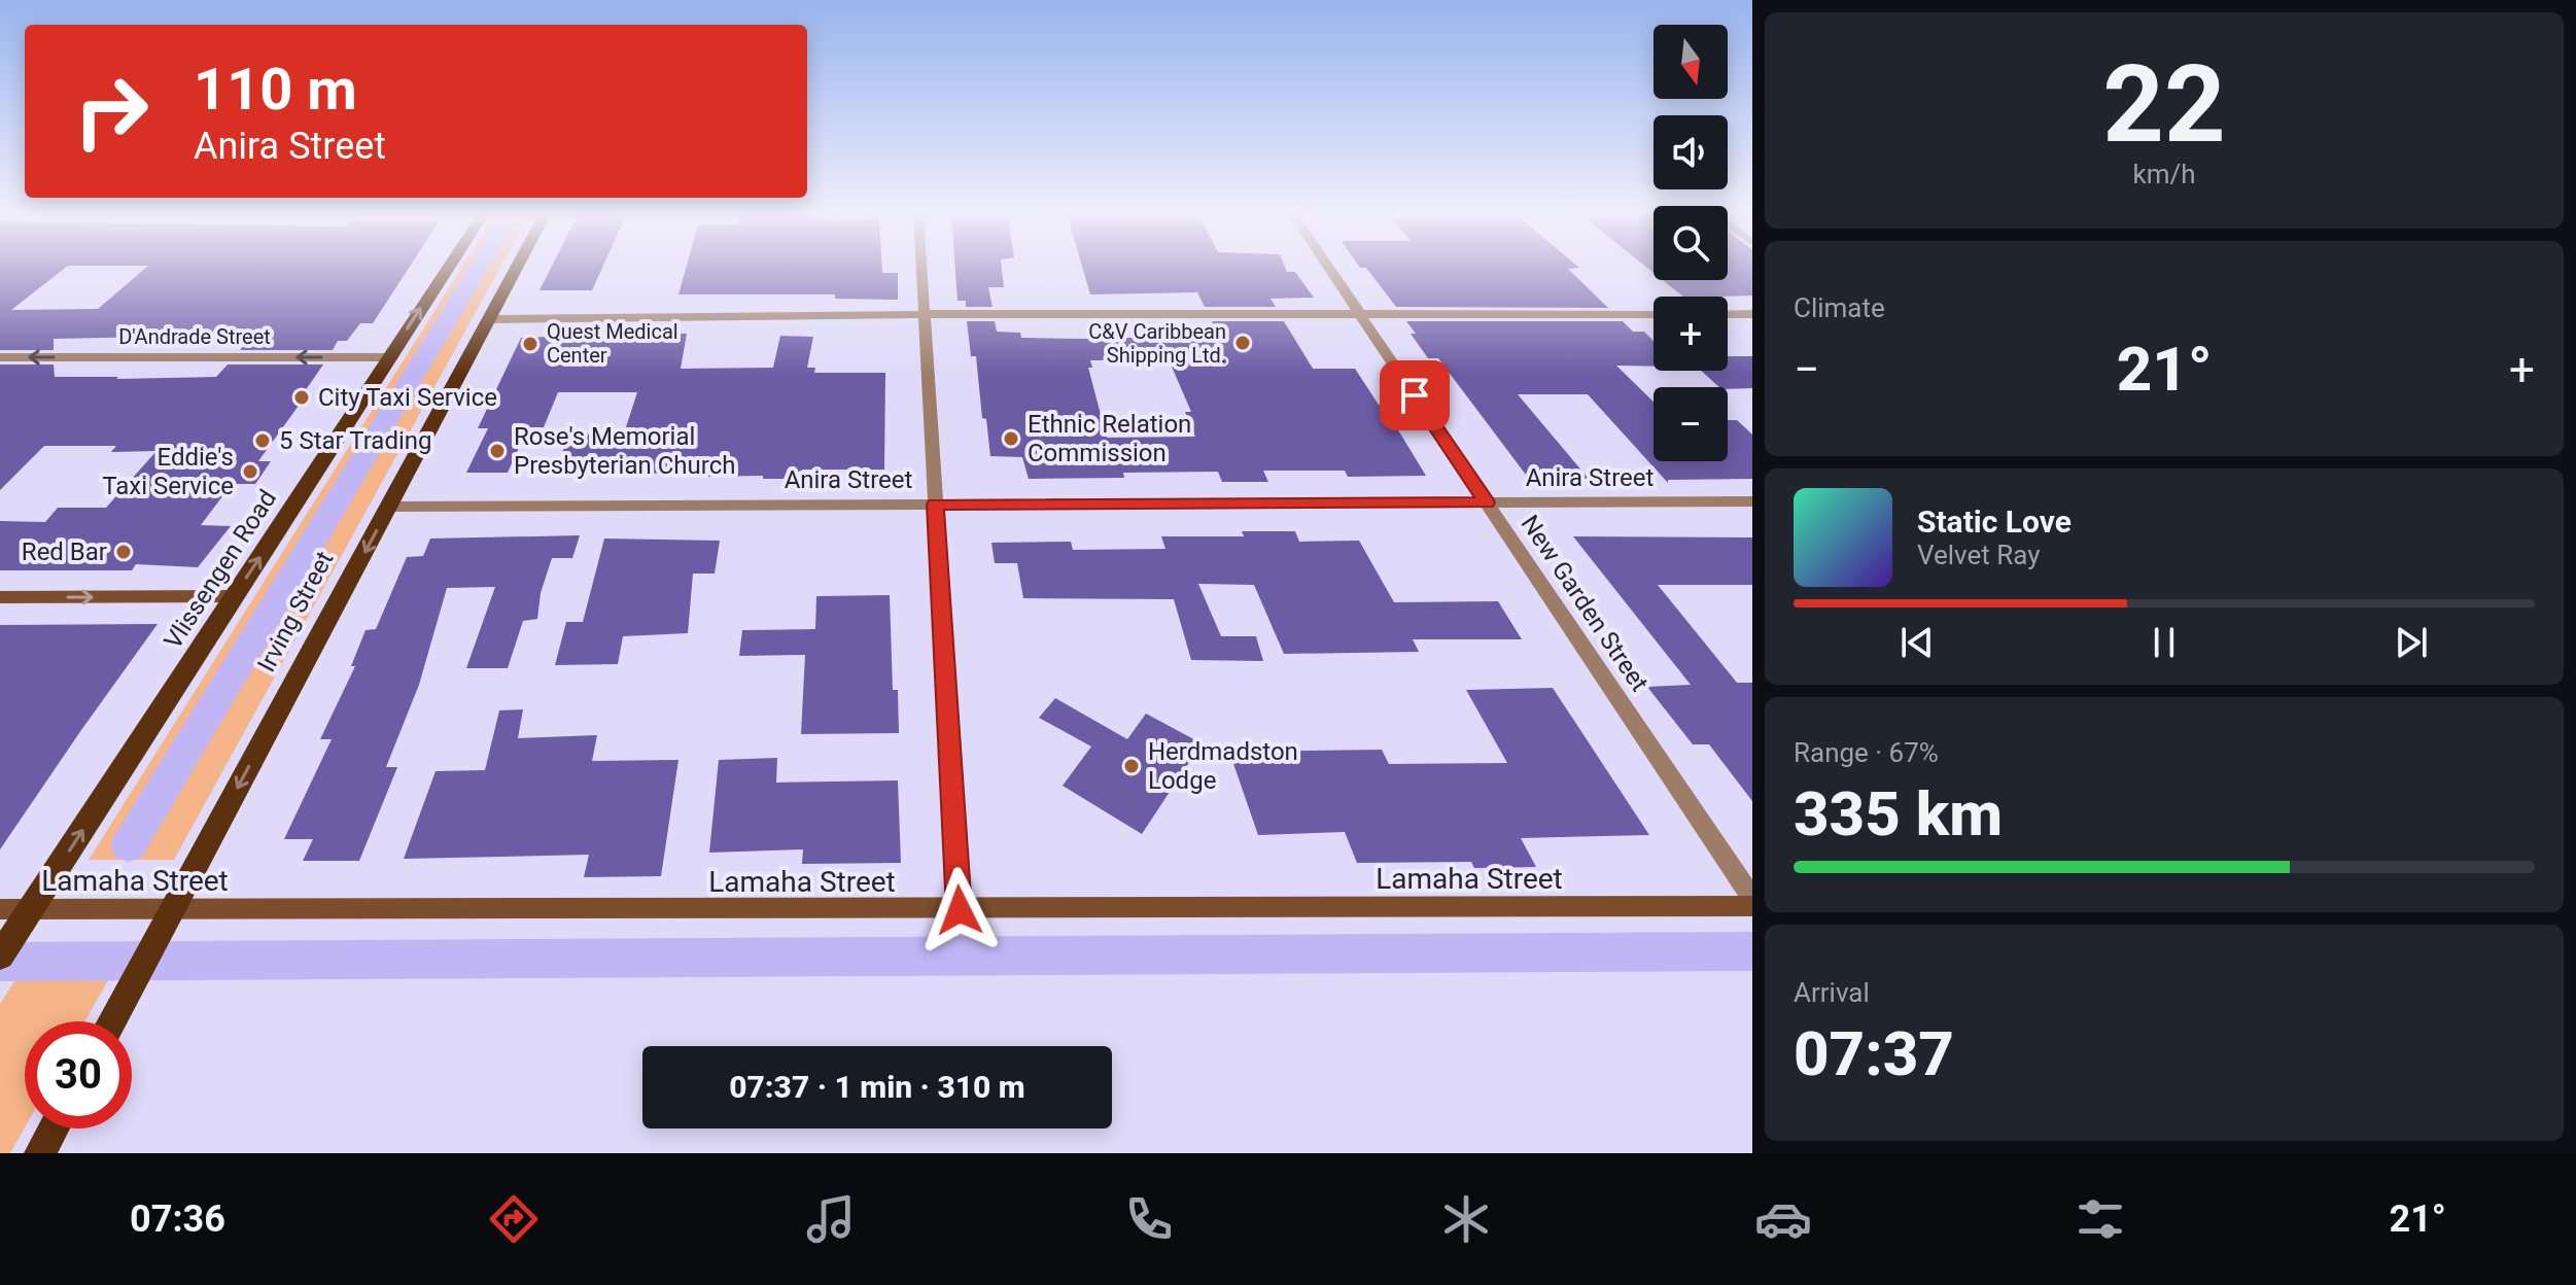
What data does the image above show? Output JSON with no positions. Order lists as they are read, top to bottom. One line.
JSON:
{"streets":{"main road":["Vlissengen Road","Irving Street"],"street":["D'Andrade Street","Anira Street","New Garden Street","Lamaha Street"]},"crossings":[["D'Andrade Street","Vlissengen Road"],["Anira Street","New Garden Street"],["Anira Street","Irving Street"],["Vlissengen Road","Lamaha Street"],["Irving Street","Lamaha Street"]],"one_way":["D'Andrade Street","Vlissengen Road","Irving Street"],"places":["C&V Caribbean Shipping Ltd.","Quest Medical Center","City Taxi Service","Ethnic Relation Commission","5 Star Trading","Rose's Memorial Presbyterian Church","Eddie's Taxi Service","Red Bar","Herdmadston Lodge"],"north":"bottom","page":{"tile":[["22","km/h"],"Climate",["Range · 67%","335 km"],["Arrival","07:37"]],"map_buttons":["+","−"],"turn":["110 m","Anira Street"],"heat":["−","21°","+"],"song":["Static Love","Velvet Ray"],"limit":"30","trip":"07:37 · 1 min · 310 m","tabs":["07:36","21°"]}}
